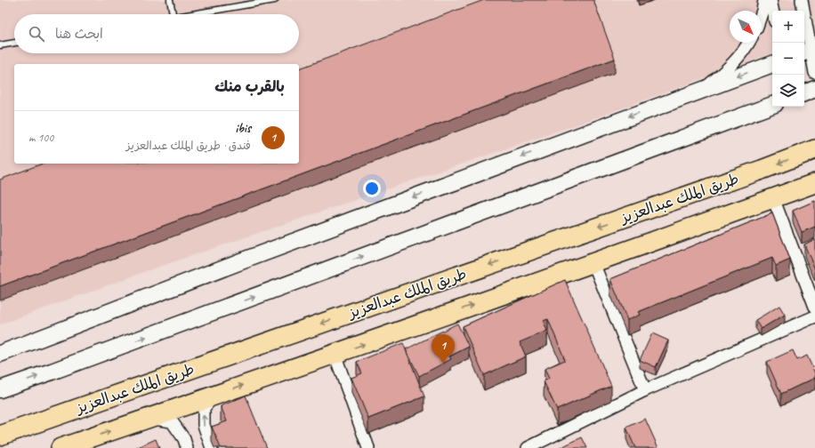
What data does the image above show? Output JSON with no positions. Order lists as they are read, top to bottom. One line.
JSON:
{"streets":{"highway":["طريق الملك عبدالعزيز"]},"north":"bottom right","page":{"map_buttons":["+","−"],"search":"ابحث هنا","heading":"بالقرب منك","list":[{"mark":"1","name":"ibis","note":"فندق · طريق الملك عبدالعزيز","value":"100 m"}],"pins":"1"}}
